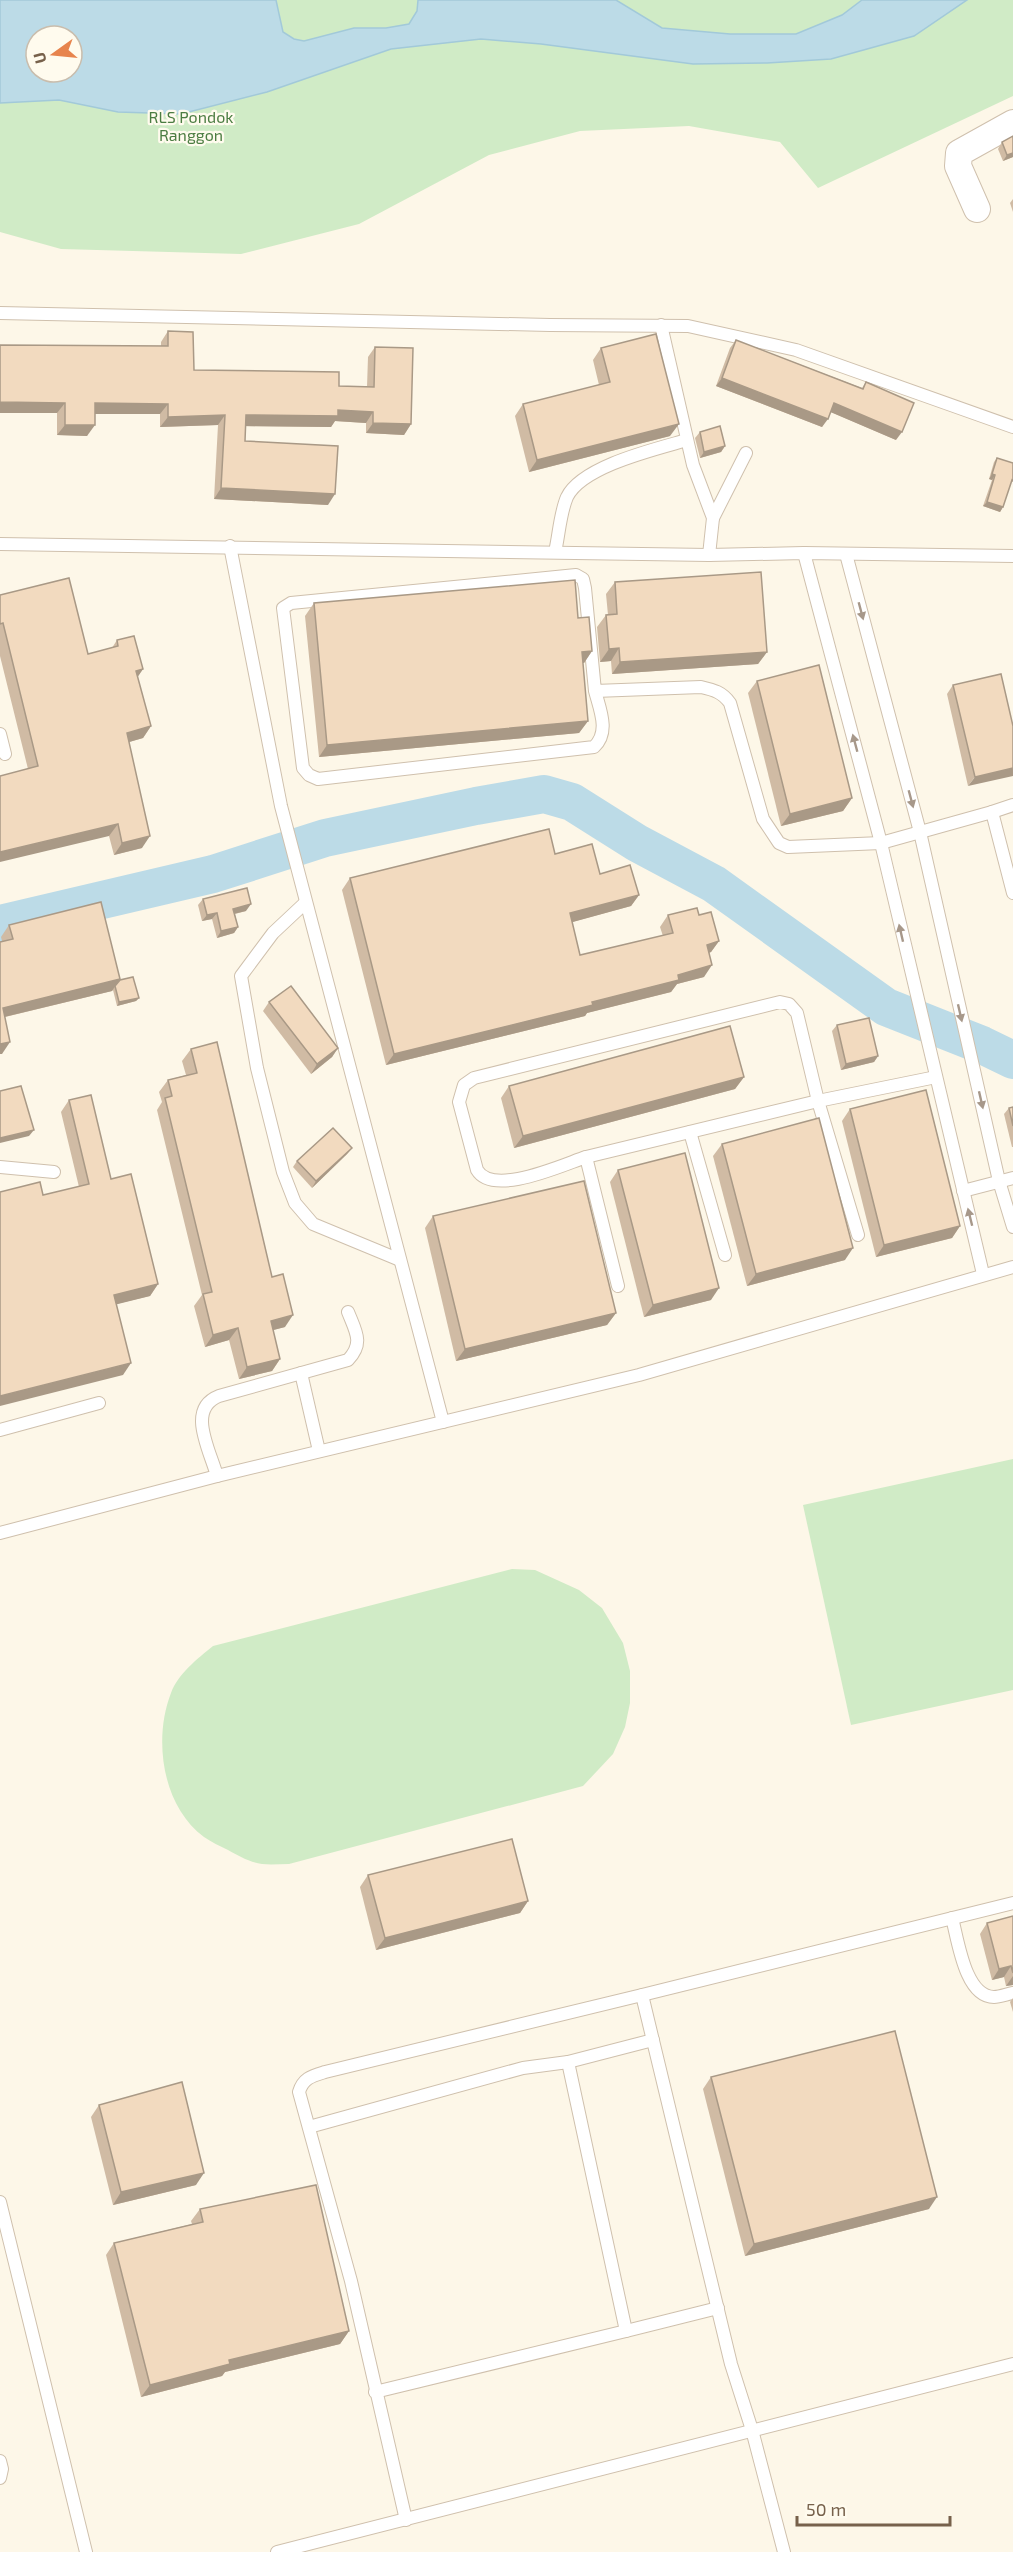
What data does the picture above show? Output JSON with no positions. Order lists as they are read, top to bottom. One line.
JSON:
{"parks":["RLS Pondok Ranggon"],"scale_bar":"50 m","north":"left"}
